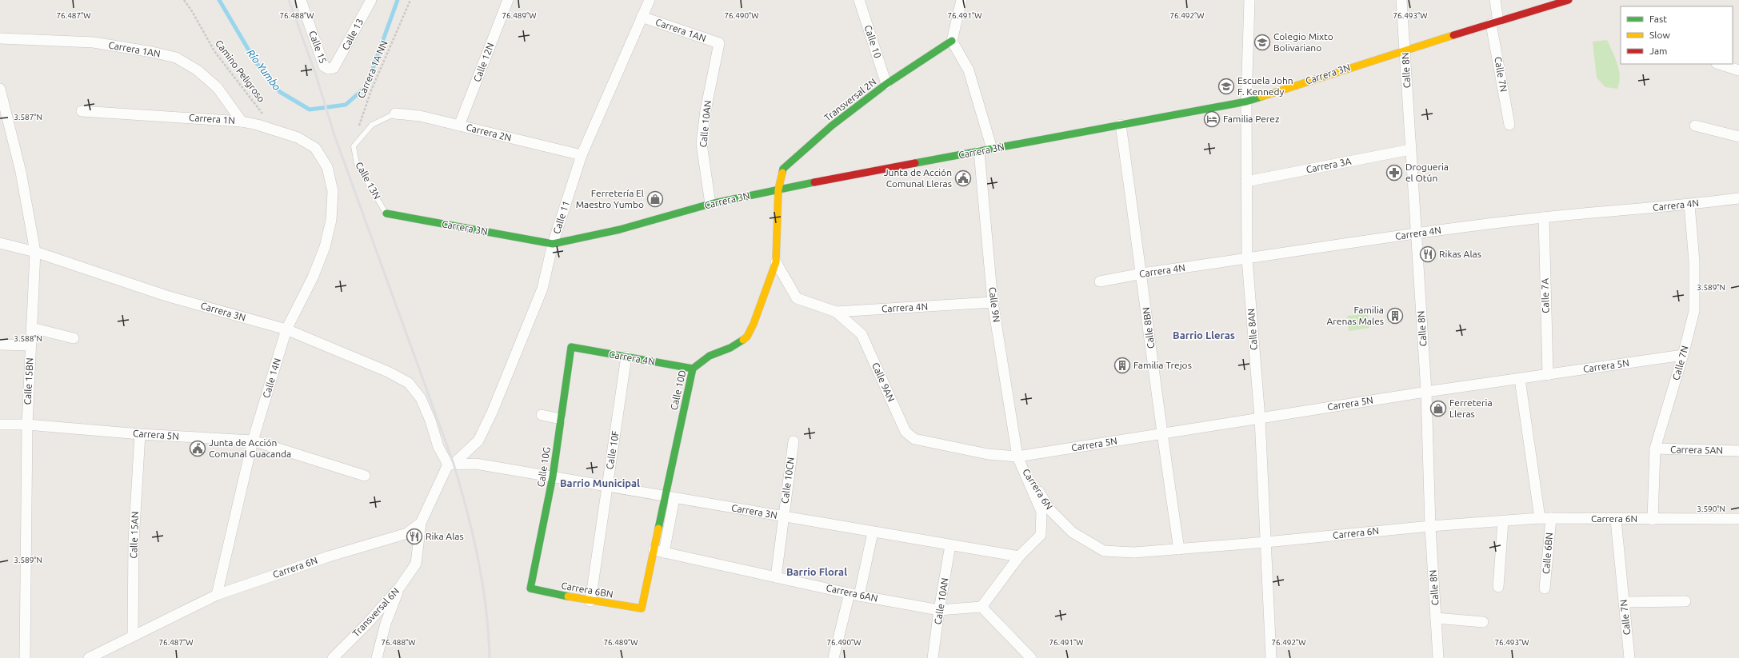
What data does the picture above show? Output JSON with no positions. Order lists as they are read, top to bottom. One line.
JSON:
{"streets":{"street":["Carrera 1AN","Calle 13","Calle 10","Calle 15","Calle 12N","Calle 8N","Carrera 3N","Calle 7N","Transversal 2N","Carrera 1N","Calle 10AN","Carrera 2N","Carrera 3A","Carrera 4N","Calle 11","Calle 7A","Calle 9N","Calle 8BN","Calle 8AN","Carrera 5N","Calle 14N","Calle 15BN","Calle 9AN","Calle 10D","Calle 10F","Carrera 5AN","Calle 10G","Calle 10CN","Carrera 6N","Calle 15AN","Calle 6BN","Carrera 6BN","Carrera 6AN","Transversal 6N"],"lane":["Calle 13N"],"path":["Carrera 1A NN","Camino Peligroso"]},"crossings":[["Carrera 1AN","Carrera 1N"],["Carrera 1AN","Calle 10AN"],["Carrera 1AN","Calle 11"],["Calle 13","Calle 15"],["Calle 10","Transversal 2N"],["Calle 12N","Carrera 2N"],["Carrera 1A NN","Calle 13N"],["Calle 8N","Carrera 3N"],["Calle 8N","Carrera 3A"],["Calle 8N","Carrera 4N"],["Calle 8N","Carrera 5N"],["Calle 8N","Carrera 6N"],["Carrera 3N","Calle 7N"],["Carrera 3N","Transversal 2N"],["Carrera 3N","Calle 10AN"],["Carrera 3N","Calle 13N"],["Carrera 3N","Calle 11"],["Carrera 3N","Calle 9N"],["Carrera 3N","Calle 8BN"],["Carrera 3N","Calle 8AN"],["Carrera 3N","Calle 14N"],["Carrera 3N","Calle 15BN"],["Carrera 3N","Calle 10D"],["Carrera 3N","Calle 10F"],["Carrera 3N","Calle 10G"],["Carrera 3N","Calle 10CN"],["Carrera 3N","Carrera 6N"],["Calle 7N","Carrera 4N"],["Calle 7N","Carrera 5N"],["Calle 7N","Carrera 5AN"],["Calle 7N","Carrera 6N"],["Transversal 2N","Calle 10D"],["Carrera 1N","Calle 14N"],["Calle 10AN","Carrera 6AN"],["Carrera 2N","Calle 11"],["Carrera 3A","Calle 8AN"],["Carrera 4N","Calle 7A"],["Carrera 4N","Calle 9N"],["Carrera 4N","Calle 8BN"],["Carrera 4N","Calle 8AN"],["Carrera 4N","Calle 9AN"],["Carrera 4N","Calle 10D"],["Carrera 4N","Calle 10F"],["Carrera 4N","Calle 10G"],["Calle 11","Carrera 6N"],["Calle 7A","Carrera 5N"],["Calle 9N","Carrera 5N"],["Calle 9N","Calle 9AN"],["Calle 9N","Carrera 6N"],["Calle 8BN","Carrera 5N"],["Calle 8BN","Carrera 6N"],["Calle 8AN","Carrera 5N"],["Calle 8AN","Carrera 6N"],["Carrera 5N","Calle 14N"],["Carrera 5N","Calle 15BN"],["Carrera 5N","Calle 9AN"],["Carrera 5N","Carrera 6N"],["Carrera 5N","Calle 15AN"],["Calle 14N","Carrera 6N"],["Calle 9AN","Calle 10D"],["Calle 9AN","Carrera 6N"],["Calle 10D","Carrera 6BN"],["Calle 10D","Carrera 6AN"],["Calle 10F","Carrera 6BN"],["Calle 10G","Carrera 6BN"],["Calle 10CN","Carrera 6AN"],["Carrera 6N","Calle 15AN"],["Carrera 6N","Calle 6BN"],["Carrera 6N","Transversal 6N"]],"districts":["Barrio Lleras","Barrio Municipal","Barrio Floral"],"water":["Río Yumbo"],"places":{"school or university":["Colegio Mixto Bolivariano","Escuela John F. Kennedy"],"hotel":["Familia Perez"],"pharmacy":["Drogueria el Otún"],"public building":["Junta de Acción Comunal Lleras","Junta de Acción Comunal Guacanda"],"shop":["Ferretería El Maestro Yumbo","Ferreteria Lleras"],"restaurant":["Rikas Alas","Rika Alas"],"building":["Familia Arenas Males","Familia Trejos"]},"legend":["Fast","Slow","Jam"],"coordinates":["76.487°W","76.488°W","76.489°W","76.490°W","76.492°W","76.493°W","76.491°W","3.587°N","3.589°N","3.588°N","3.590°N"]}
